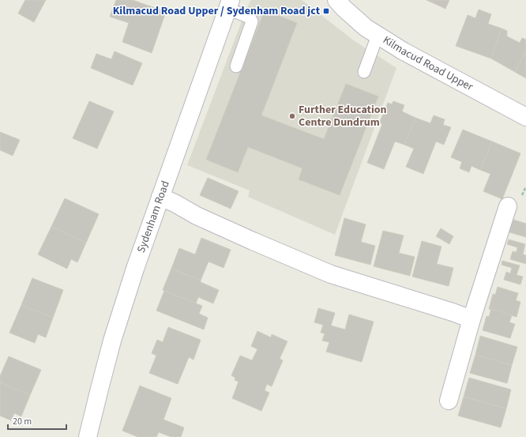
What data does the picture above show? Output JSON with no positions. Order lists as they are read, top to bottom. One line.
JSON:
{"streets":{"street":["Kilmacud Road Upper","Sydenham Road"]},"places":{"transit":["Kilmacud Road Upper / Sydenham Road jct"],"other":["Further Education Centre Dundrum"]},"scale_bar":"20 m"}
